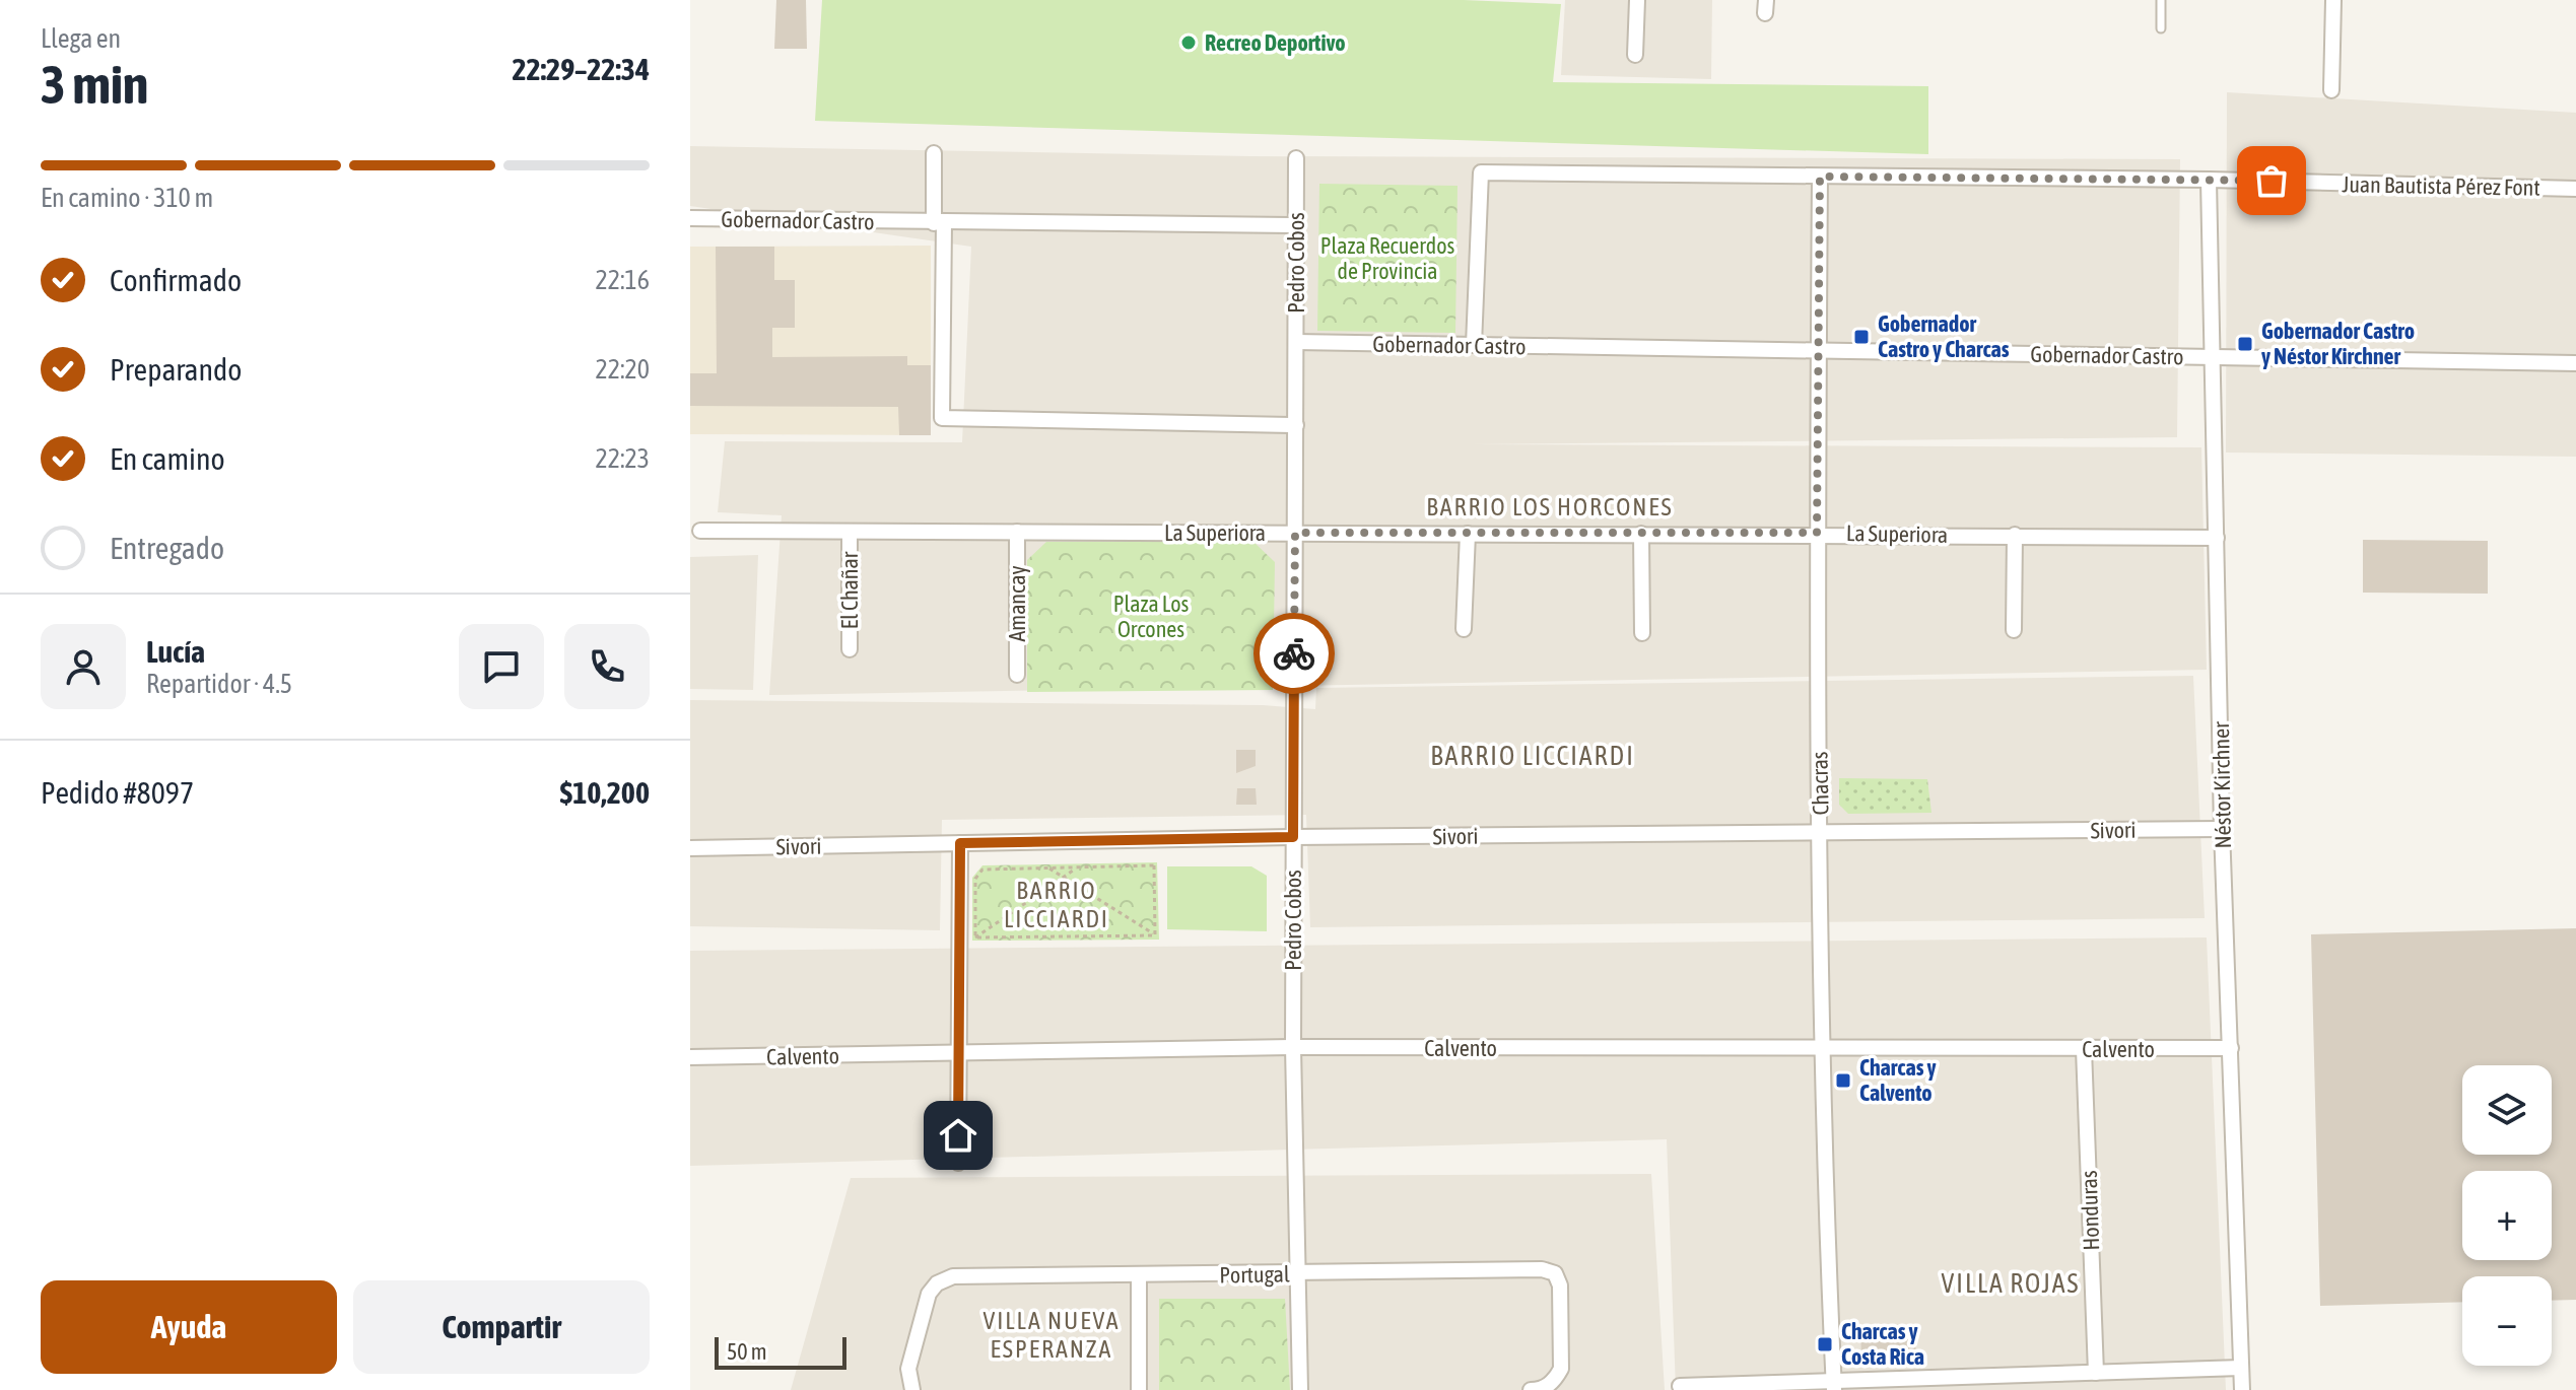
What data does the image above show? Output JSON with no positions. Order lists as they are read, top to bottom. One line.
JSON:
{"streets":{"street":["Juan Bautista Pérez Font","Gobernador Castro","Pedro Cobos","La Superiora","El Chañar","Amancay","Chacras","Néstor Kirchner","Sivori","Calvento","Honduras","Portugal"]},"crossings":[["Juan Bautista Pérez Font","Gobernador Castro"],["Juan Bautista Pérez Font","Chacras"],["Juan Bautista Pérez Font","Néstor Kirchner"],["Gobernador Castro","Pedro Cobos"],["Gobernador Castro","Chacras"],["Gobernador Castro","Néstor Kirchner"],["Pedro Cobos","La Superiora"],["Pedro Cobos","Sivori"],["Pedro Cobos","Calvento"],["Pedro Cobos","Portugal"],["La Superiora","El Chañar"],["La Superiora","Amancay"],["La Superiora","Chacras"],["La Superiora","Néstor Kirchner"],["Chacras","Sivori"],["Chacras","Calvento"],["Néstor Kirchner","Sivori"],["Néstor Kirchner","Calvento"],["Calvento","Honduras"]],"districts":["BARRIO LOS HORCONES","BARRIO LICCIARDI","BARRIO LICCIARDI","VILLA ROJAS","VILLA NUEVA ESPERANZA"],"parks":["Plaza Recuerdos de Provincia","Plaza Los Orcones"],"places":{"other":["Recreo Deportivo"],"transit":["Gobernador Castro y Charcas","Gobernador Castro y Néstor Kirchner","Charcas y Calvento","Charcas y Costa Rica"]},"scale_bar":"50 m","page":{"heading":["3 min","Llega en","22:29–22:34"],"panel":["Lucía","Repartidor · 4.5","Pedido #8097","$10,200"],"bar":"En camino · 310 m","list":[["Confirmado","22:16"],["Preparando","22:20"],["En camino","22:23"],"Entregado"],"map_buttons":["+","−"],"buttons":["Ayuda","Compartir"],"scale":"50 m"}}
